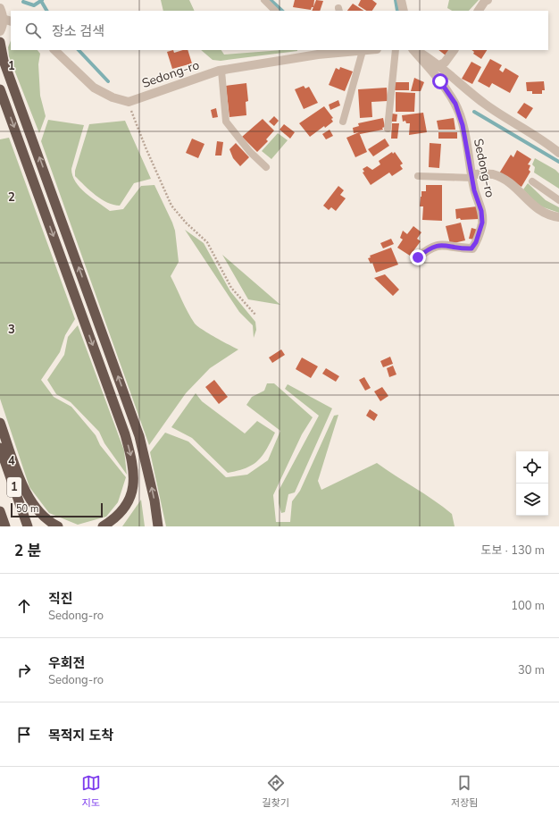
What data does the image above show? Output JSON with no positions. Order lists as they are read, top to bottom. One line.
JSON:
{"streets":{"highway":["1"],"street":["Sedong-ro"]},"scale_bar":"50 m","page":{"search":"장소 검색","scale":"50 m","heading":["2 분","도보 · 130 m"],"list":[["직진","Sedong-ro","100 m"],["우회전","Sedong-ro","30 m"],"목적지 도착"],"nav":["지도","길찾기","저장됨"]},"grid":{"rows":["1","2","3","4"]}}
